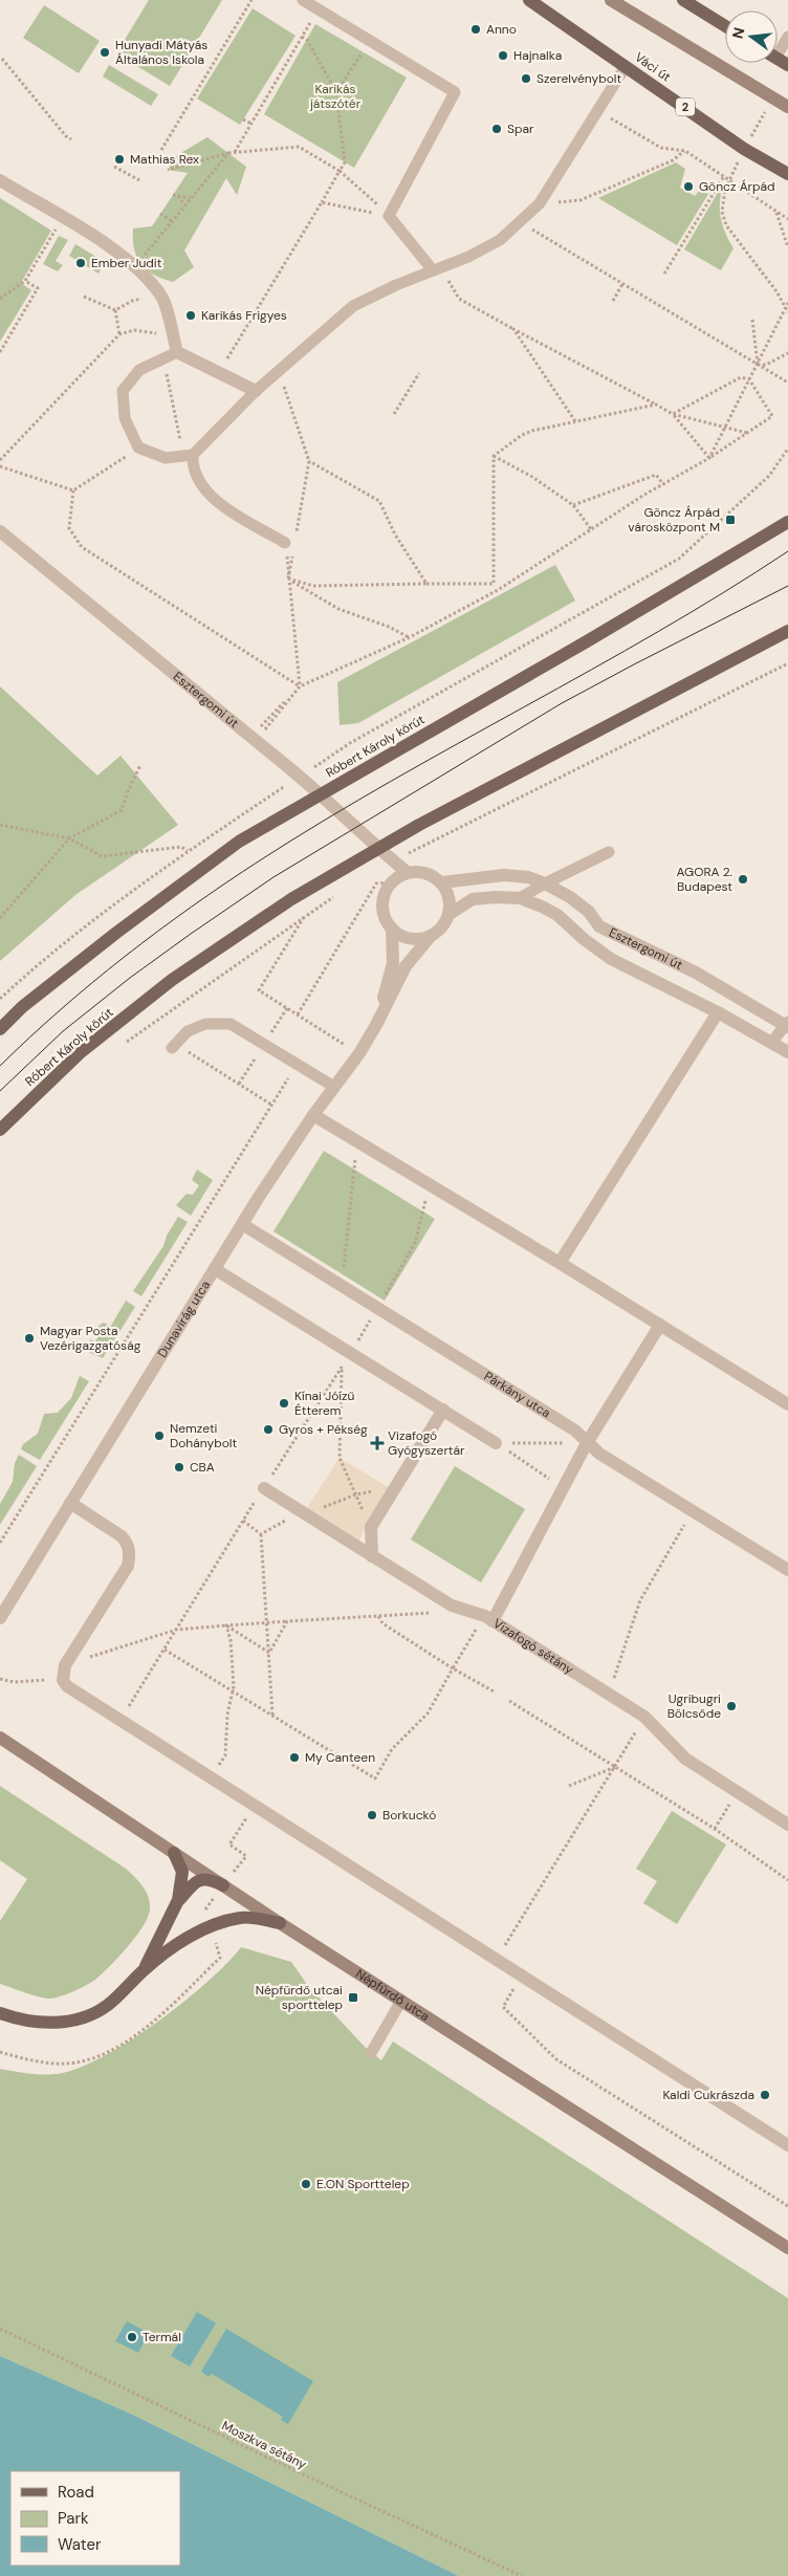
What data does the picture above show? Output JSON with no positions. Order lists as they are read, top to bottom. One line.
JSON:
{"streets":{"main road":["Váci út","2","Róbert Károly körút"],"street":["Esztergomi út","Dunavirág utca","Párkány utca","Vizafogó sétány","Népfürdő utca"],"path":["Moszkva sétány"]},"crossings":[["Esztergomi út","Dunavirág utca"],["Dunavirág utca","Párkány utca"]],"parks":["Karikás játszótér"],"places":{"other":["Anno","Hunyadi Mátyás Általános Iskola","Hajnalka","Szerelvénybolt","Spar","Mathias Rex","Göncz Árpád","Ember Judit","Karikás Frigyes","AGORA 2. Budapest","Magyar Posta Vezérigazgatóság","Kínai Jóízű Étterem","Gyros + Pékség","Nemzeti Dohánybolt","CBA","Ugribugri Bölcsőde","My Canteen","Borkuckó","Kaldi Cukrászda","E.ON Sporttelep","Termál"],"transit":["Göncz Árpád városközpont M","Népfürdő utcai sporttelep"],"health":["Vizafogó Gyógyszertár"]},"legend":["Road","Park","Water"],"north":"left"}
